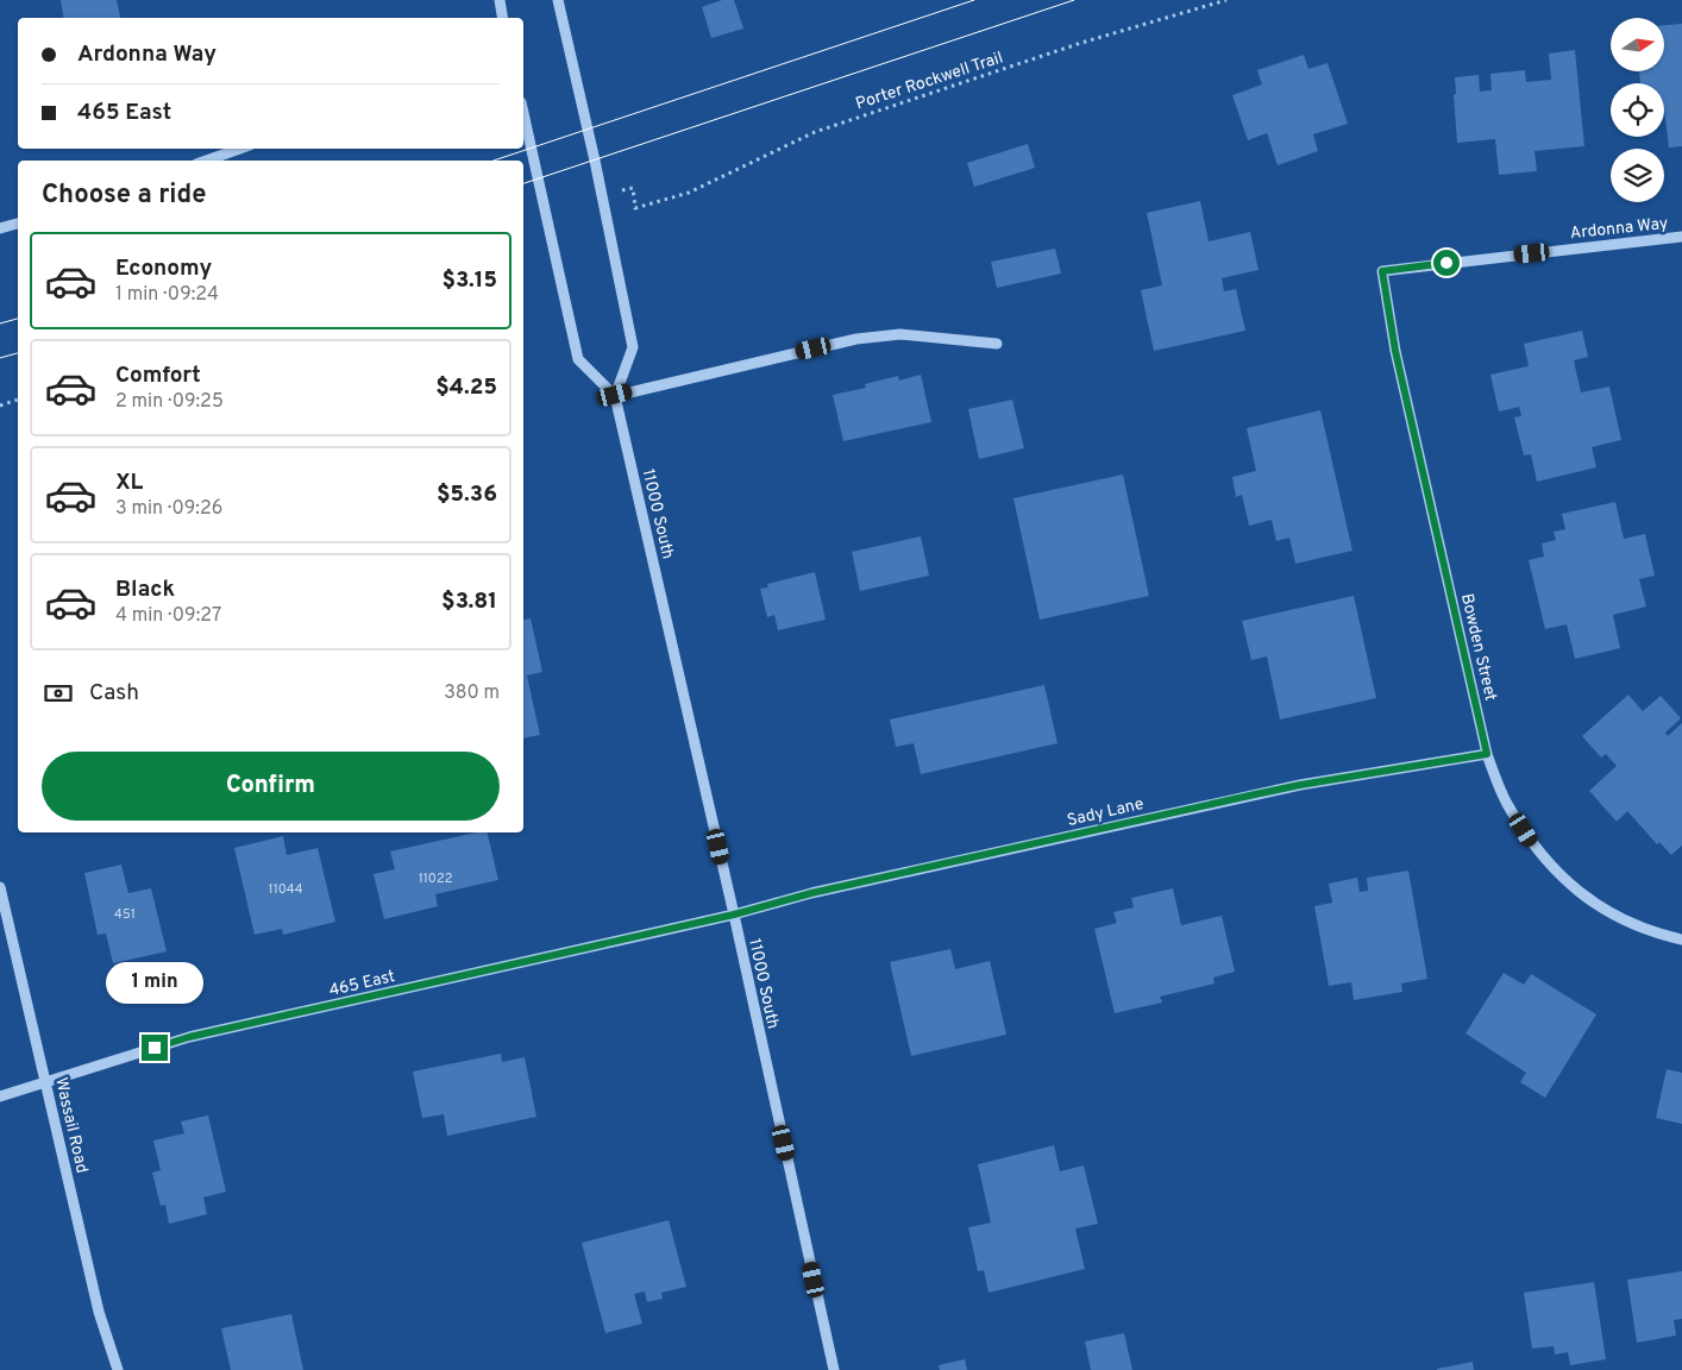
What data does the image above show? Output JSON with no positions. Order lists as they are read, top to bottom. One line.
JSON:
{"streets":{"street":["Ardonna Way","11000 South","Bowden Street","Sady Lane","465 East","Wassail Road"],"path":["Porter Rockwell Trail"]},"crossings":[["Ardonna Way","Bowden Street"],["11000 South","Sady Lane"],["11000 South","465 East"],["Bowden Street","Sady Lane"],["Sady Lane","465 East"],["465 East","Wassail Road"]],"house_numbers":["11022","11044","451"],"north":"right","page":{"banner":["Ardonna Way","465 East"],"heading":"Choose a ride","list":[{"name":"Economy","note":"1 min · 09:24","value":"$3.15"},{"name":"Comfort","note":"2 min · 09:25","value":"$4.25"},{"name":"XL","note":"3 min · 09:26","value":"$5.36"},{"name":"Black","note":"4 min · 09:27","value":"$3.81"}],"pay":["Cash","380 m"],"buttons":"Confirm","bubble":"1 min"}}
